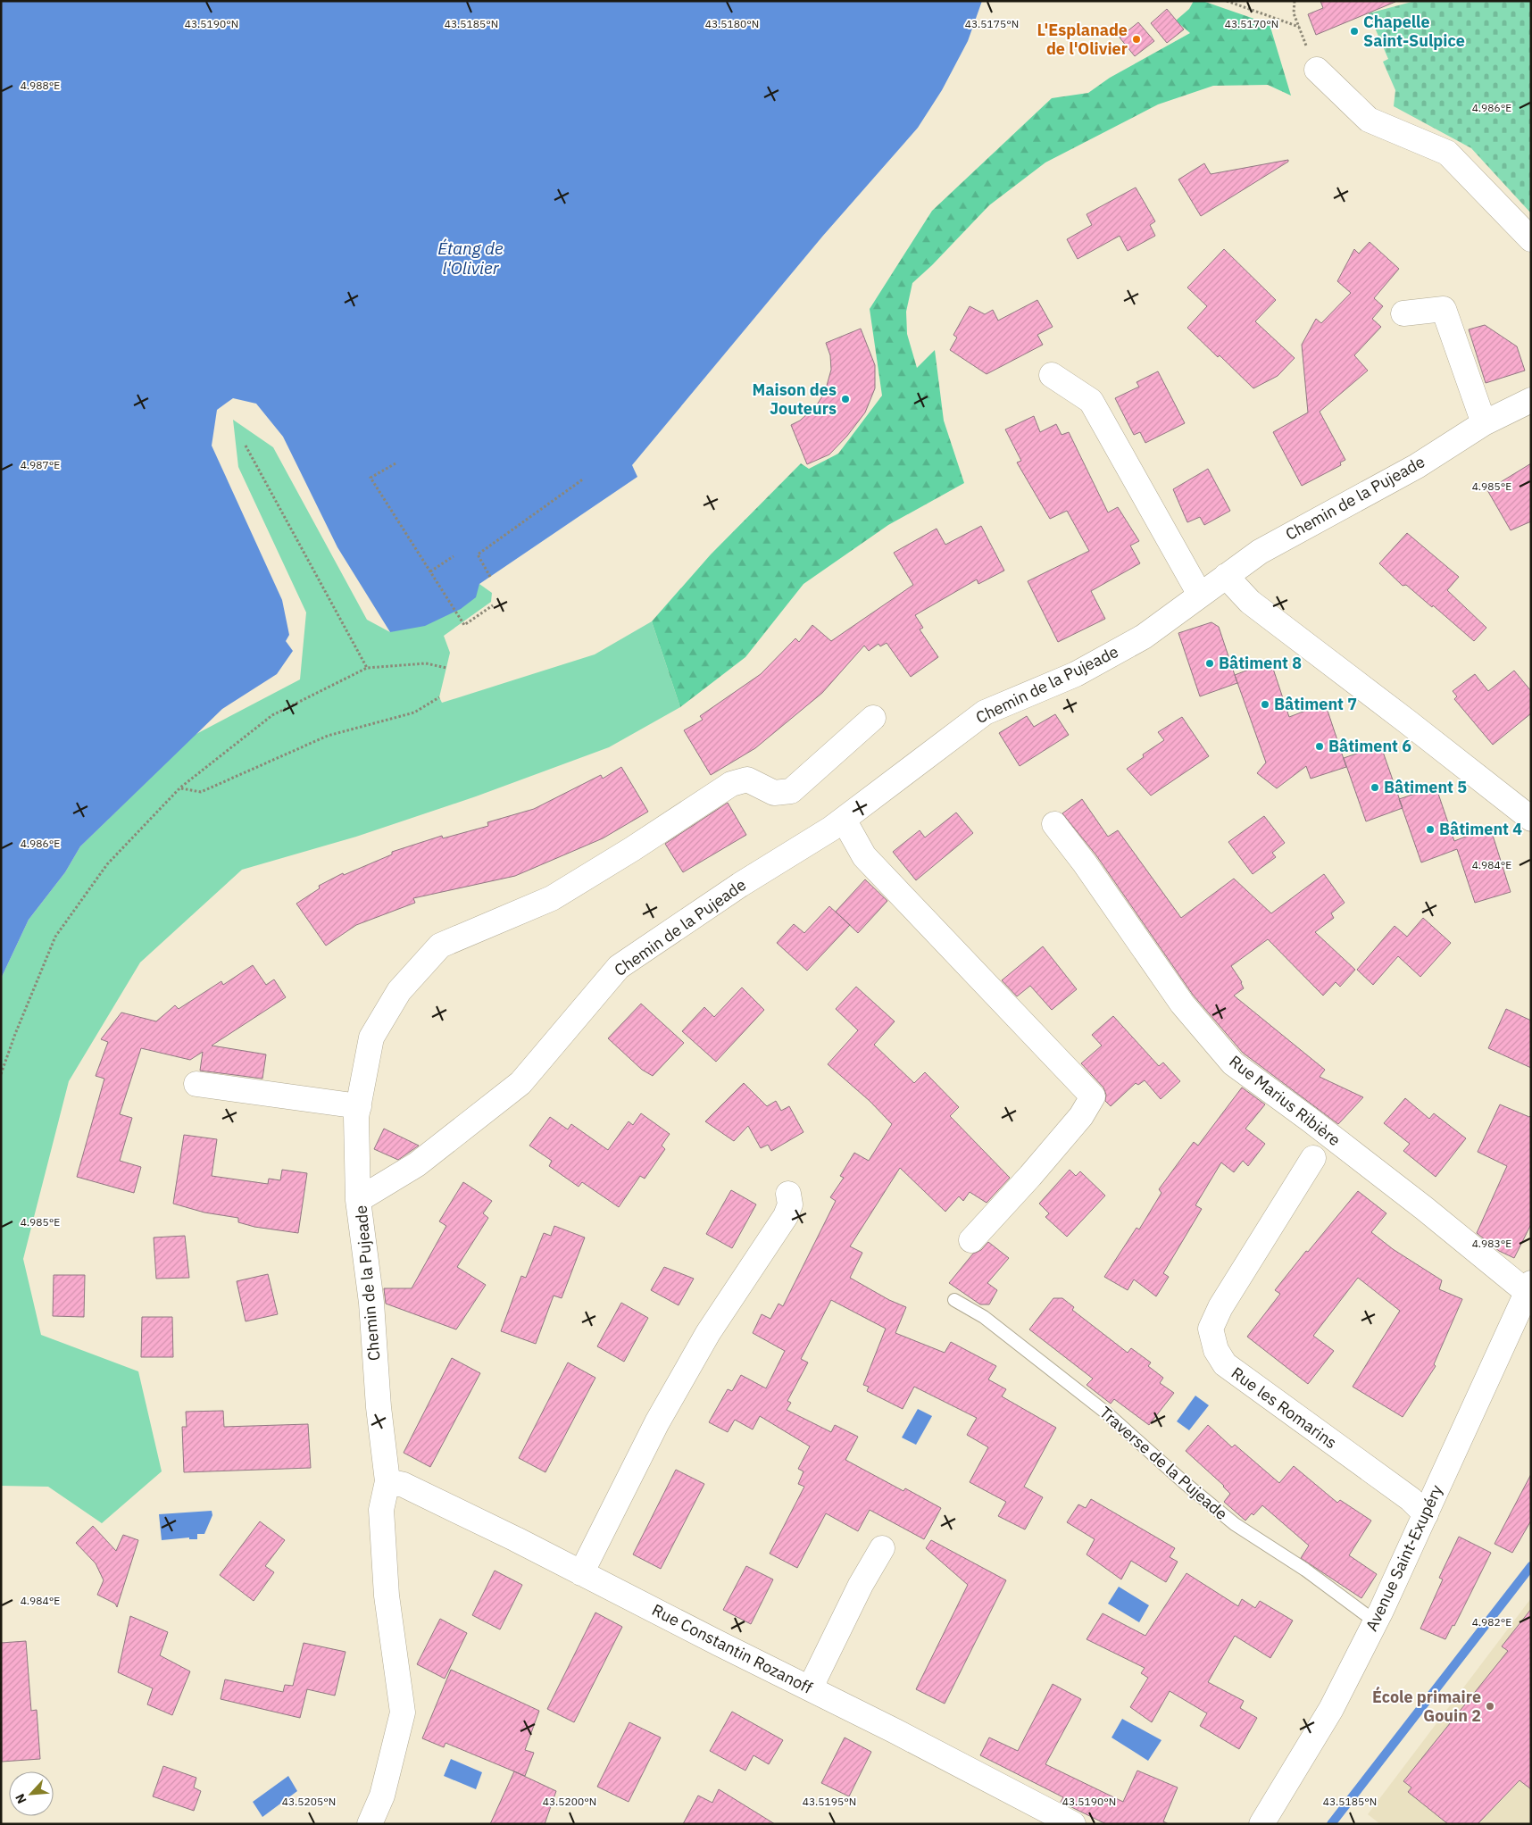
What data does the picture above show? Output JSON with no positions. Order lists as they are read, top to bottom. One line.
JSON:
{"streets":{"street":["Chemin de la Pujeade","Rue Marius Ribière","Rue les Romarins","Avenue Saint-Exupéry","Rue Constantin Rozanoff"],"lane":["Traverse de la Pujeade"]},"crossings":[["Chemin de la Pujeade","Rue Constantin Rozanoff"],["Rue Marius Ribière","Avenue Saint-Exupéry"],["Rue les Romarins","Avenue Saint-Exupéry"],["Traverse de la Pujeade","Avenue Saint-Exupéry"]],"water":["Étang de l'Olivier"],"places":["Chapelle Saint-Sulpice","L'Esplanade de l'Olivier","Maison des Jouteurs","Bâtiment 8","Bâtiment 7","Bâtiment 6","Bâtiment 5","Bâtiment 4","École primaire Gouin 2"],"north":"bottom left","coordinates":["43.5190°N","43.5185°N","43.5180°N","43.5175°N","43.5170°N","4.988°E","4.986°E","4.987°E","4.985°E","4.984°E","4.983°E","4.982°E","43.5205°N","43.5200°N","43.5195°N"]}
